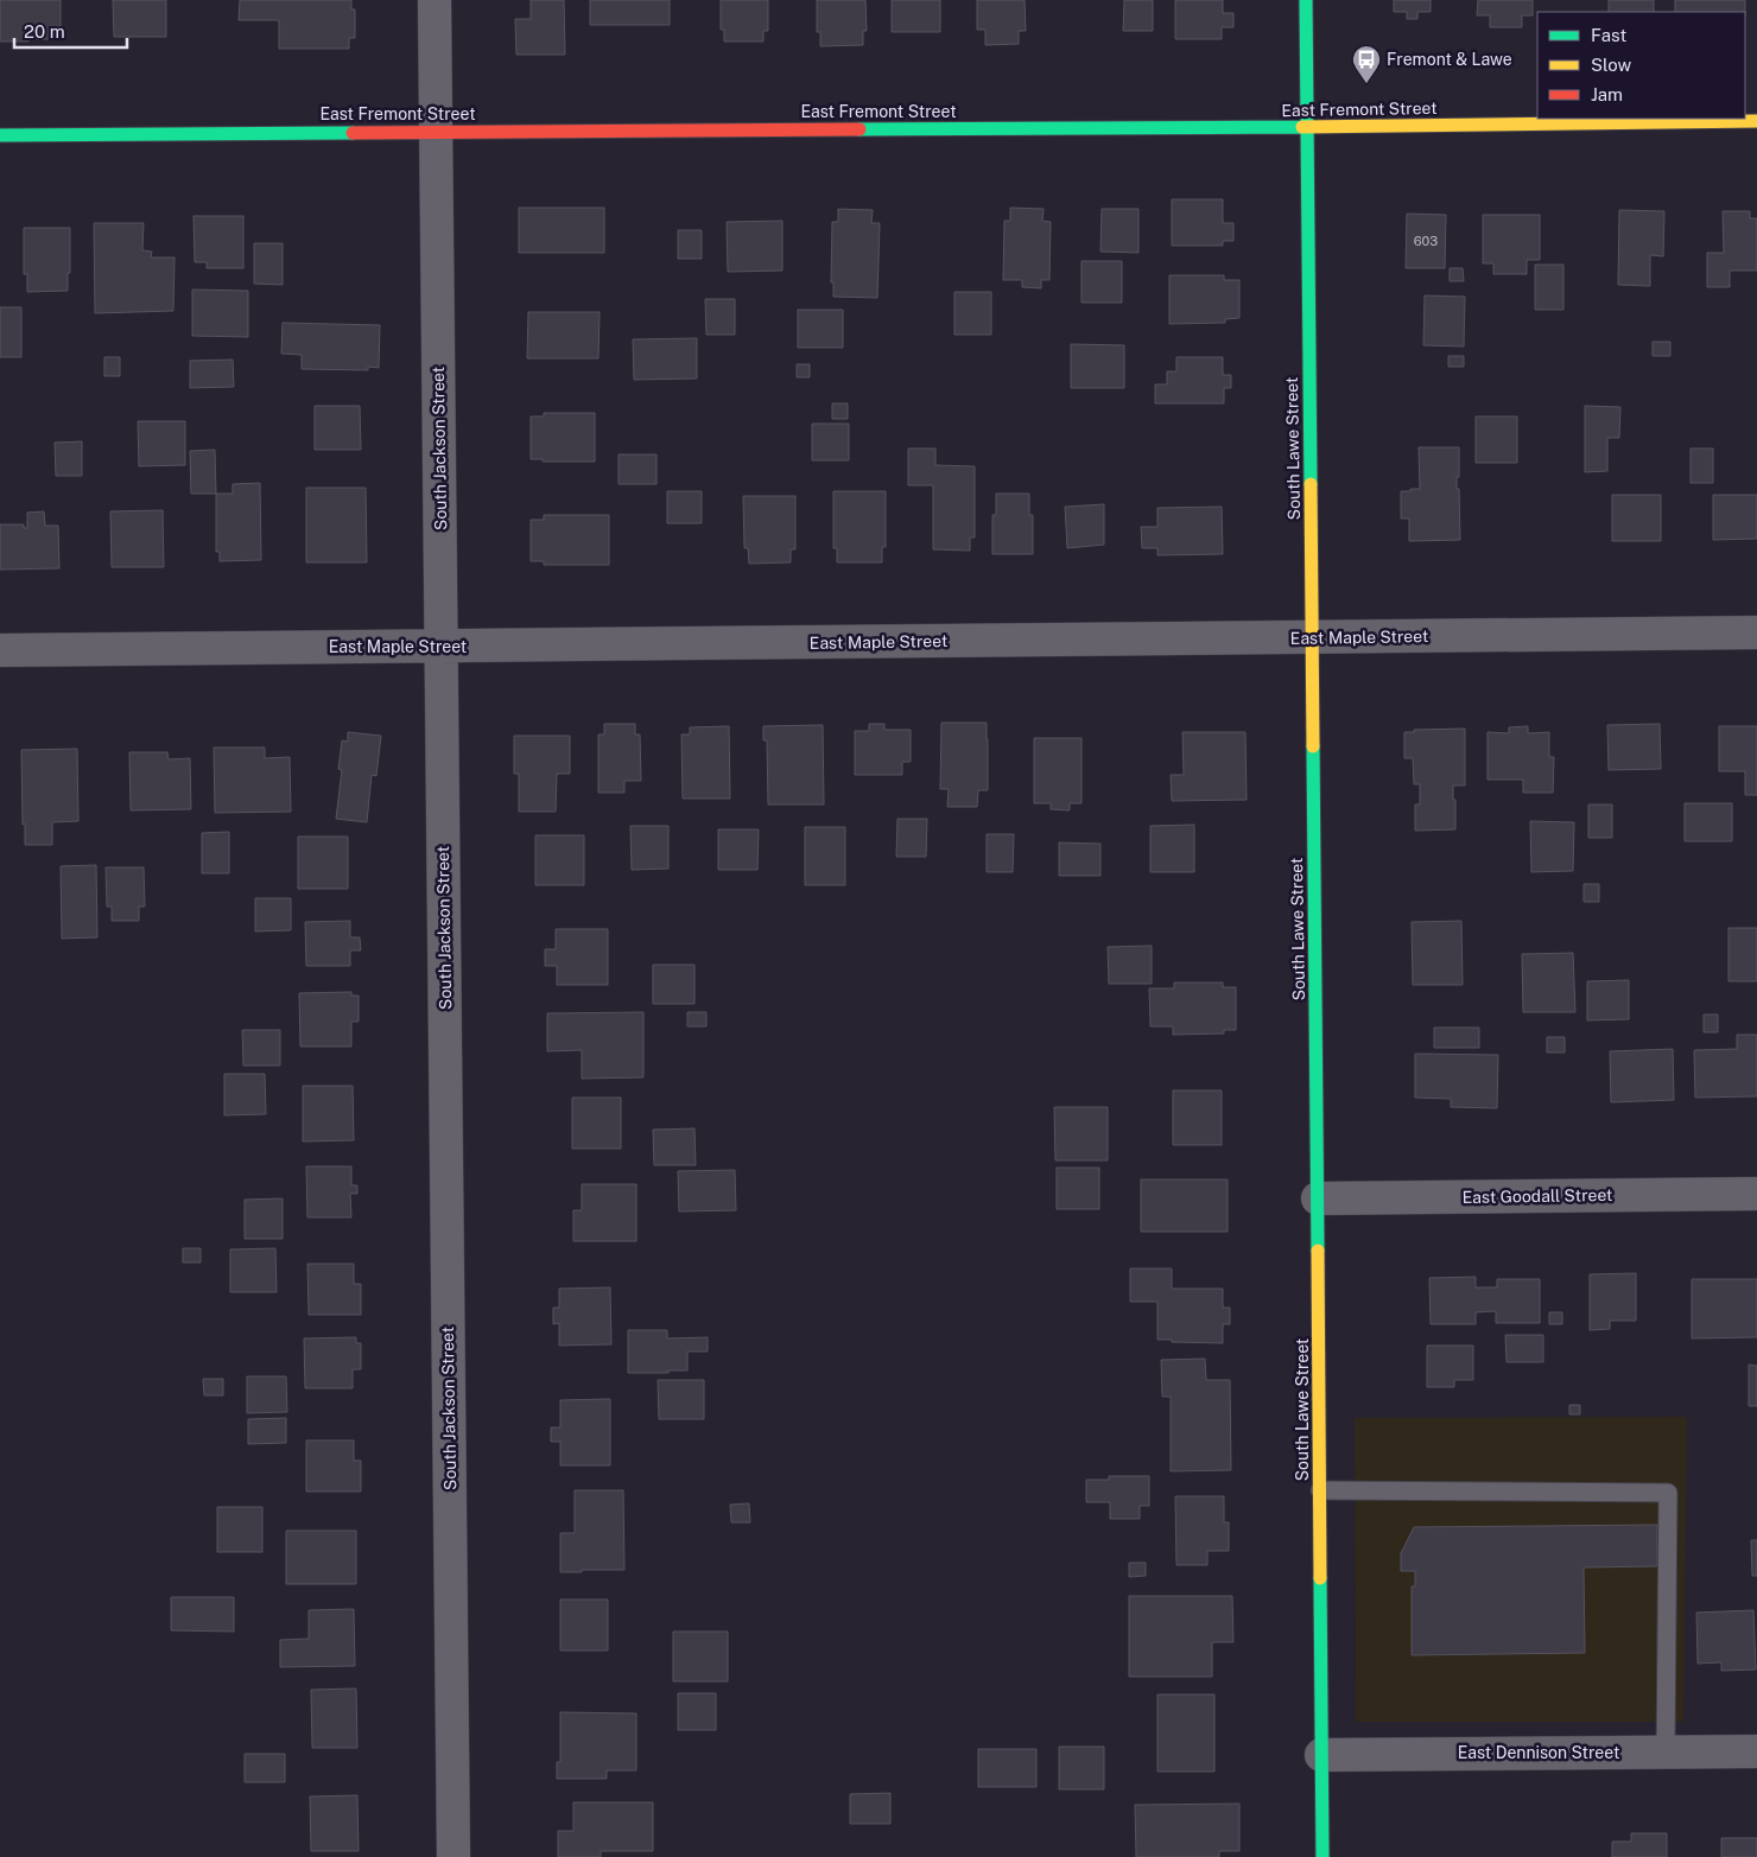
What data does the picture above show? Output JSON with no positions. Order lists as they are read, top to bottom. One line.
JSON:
{"streets":{"main road":["East Fremont Street","South Lawe Street"],"street":["South Jackson Street","East Maple Street","East Goodall Street","East Dennison Street"]},"crossings":[["East Fremont Street","South Jackson Street"],["East Fremont Street","South Lawe Street"],["South Jackson Street","East Maple Street"],["South Lawe Street","East Maple Street"],["South Lawe Street","East Goodall Street"],["South Lawe Street","East Dennison Street"]],"places":{"bus stop":["Fremont & Lawe"]},"house_numbers":["603"],"legend":["Fast","Slow","Jam"],"scale_bar":"20 m"}
